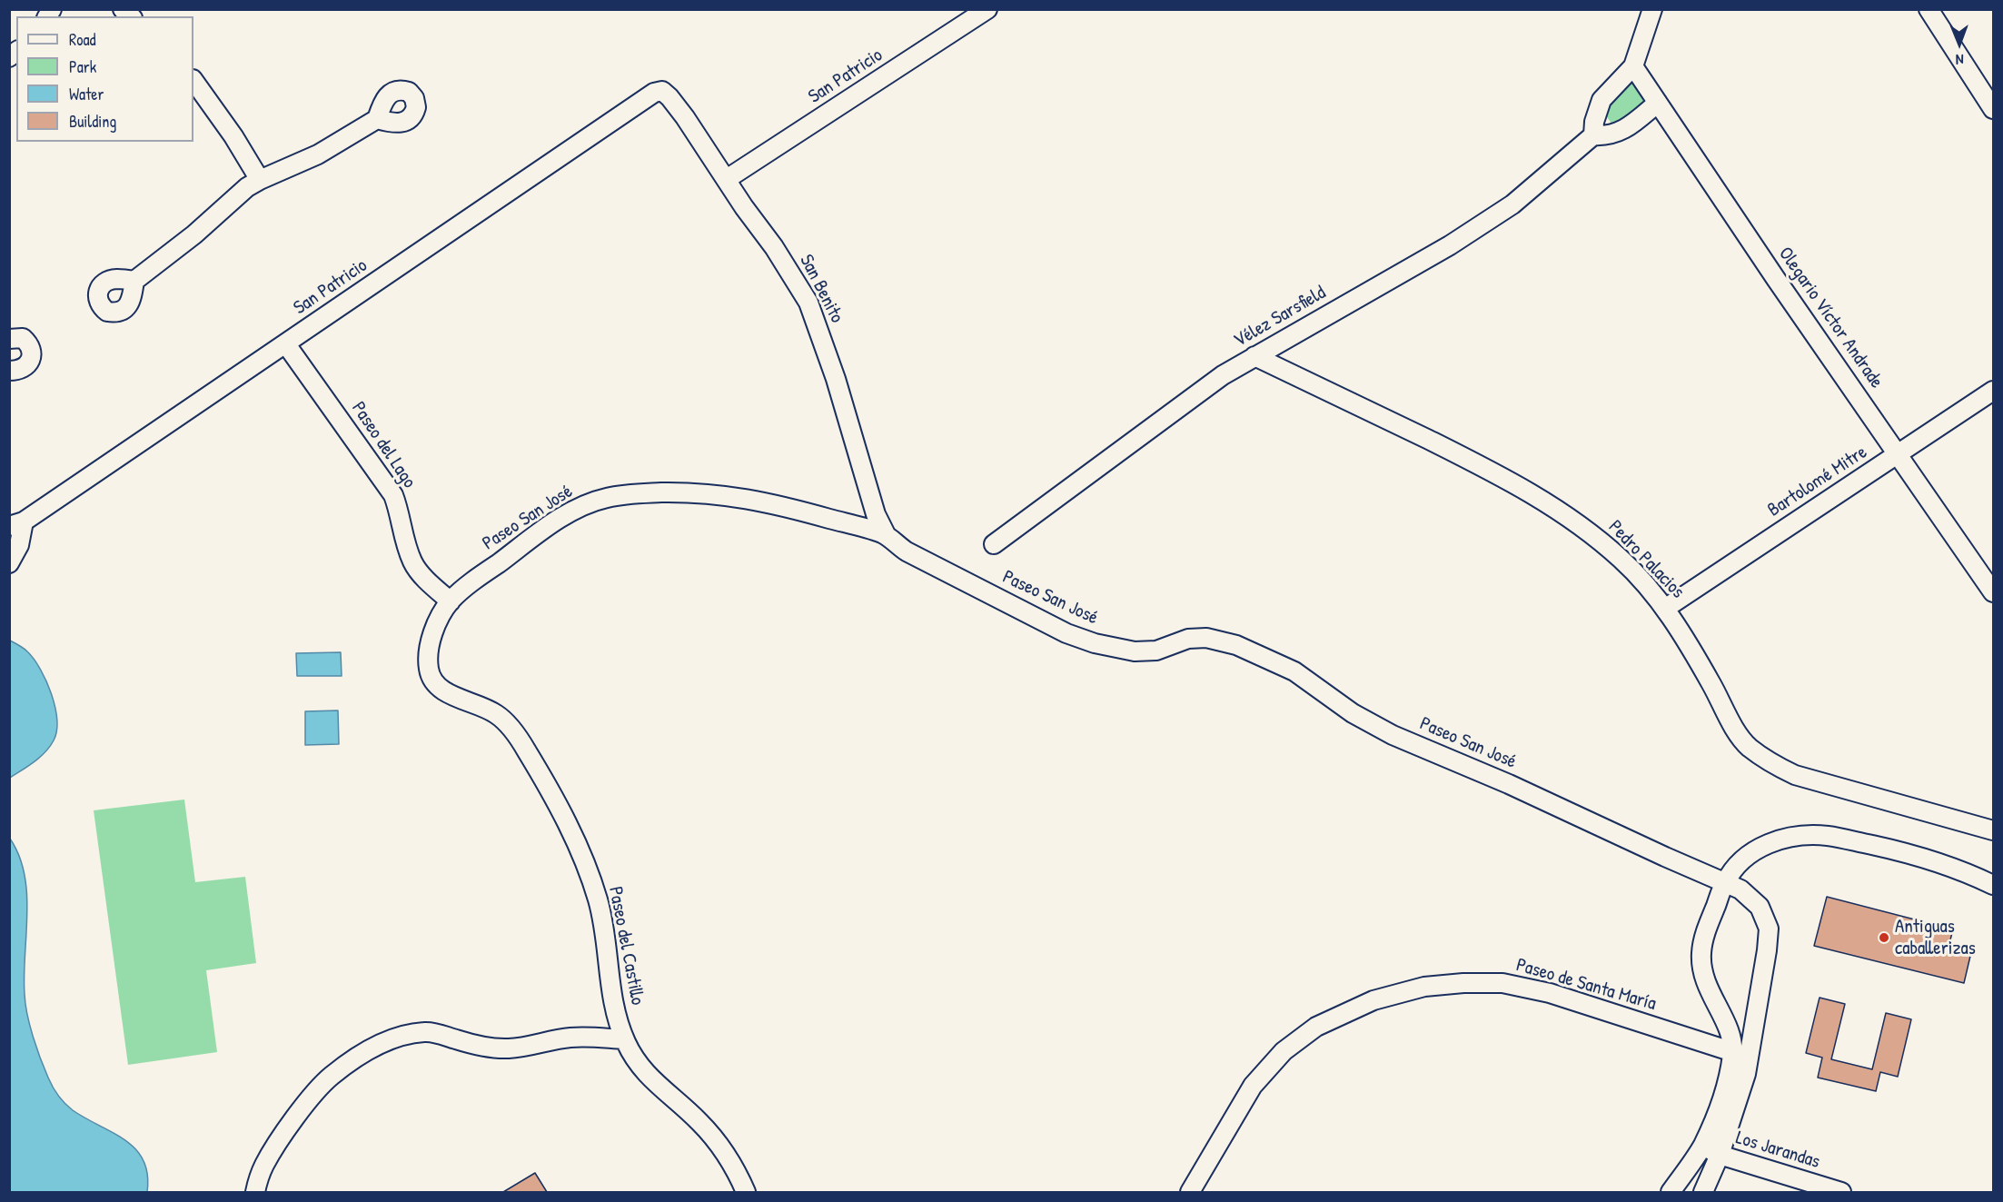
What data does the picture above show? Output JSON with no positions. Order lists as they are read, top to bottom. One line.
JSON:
{"streets":{"street":["San Patricio","San Benito","Vélez Sarsfield","Olegario Víctor Andrade","Paseo del Lago","Bartolomé Mitre","Paseo San José","Pedro Palacios","Paseo del Castillo","Paseo de Santa María","Los Jarandas"]},"crossings":[["San Patricio","San Benito"],["San Patricio","Paseo del Lago"],["San Benito","Paseo San José"],["Vélez Sarsfield","Pedro Palacios"],["Olegario Víctor Andrade","Bartolomé Mitre"],["Paseo del Lago","Paseo San José"],["Paseo del Lago","Paseo del Castillo"],["Bartolomé Mitre","Pedro Palacios"],["Paseo San José","Paseo del Castillo"],["Paseo San José","Los Jarandas"]],"places":["Antiguas caballerizas"],"legend":["Road","Park","Water","Building"],"north":"bottom"}
